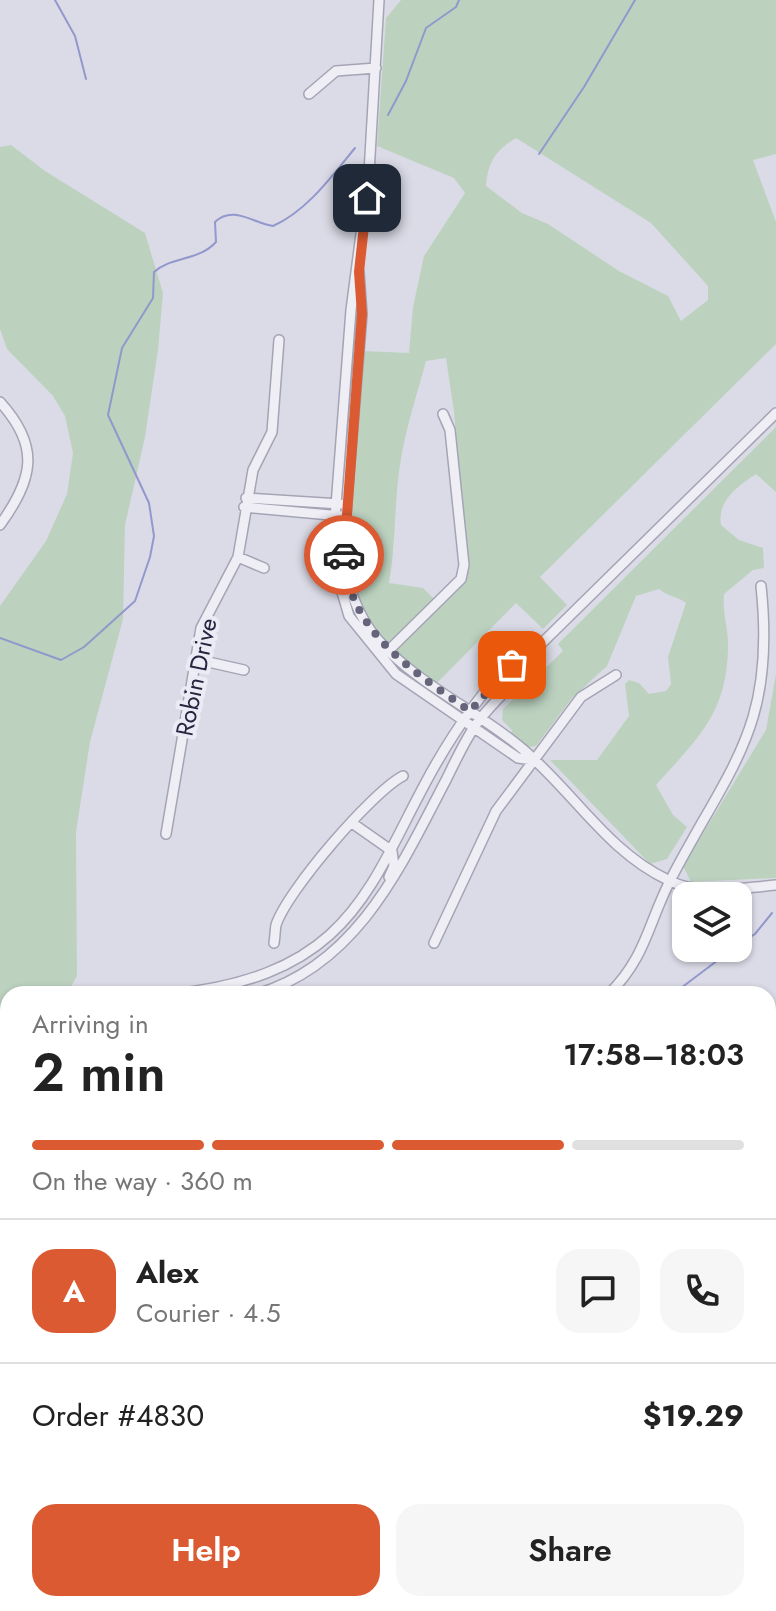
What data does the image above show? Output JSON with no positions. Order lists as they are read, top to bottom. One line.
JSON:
{"streets":{"street":["Robin Drive"]},"page":{"heading":["2 min","Arriving in","17:58–18:03"],"panel":["Alex","Courier · 4.5","Order #4830","$19.29"],"bar":"On the way · 360 m","round":"A","buttons":["Help","Share"]}}
